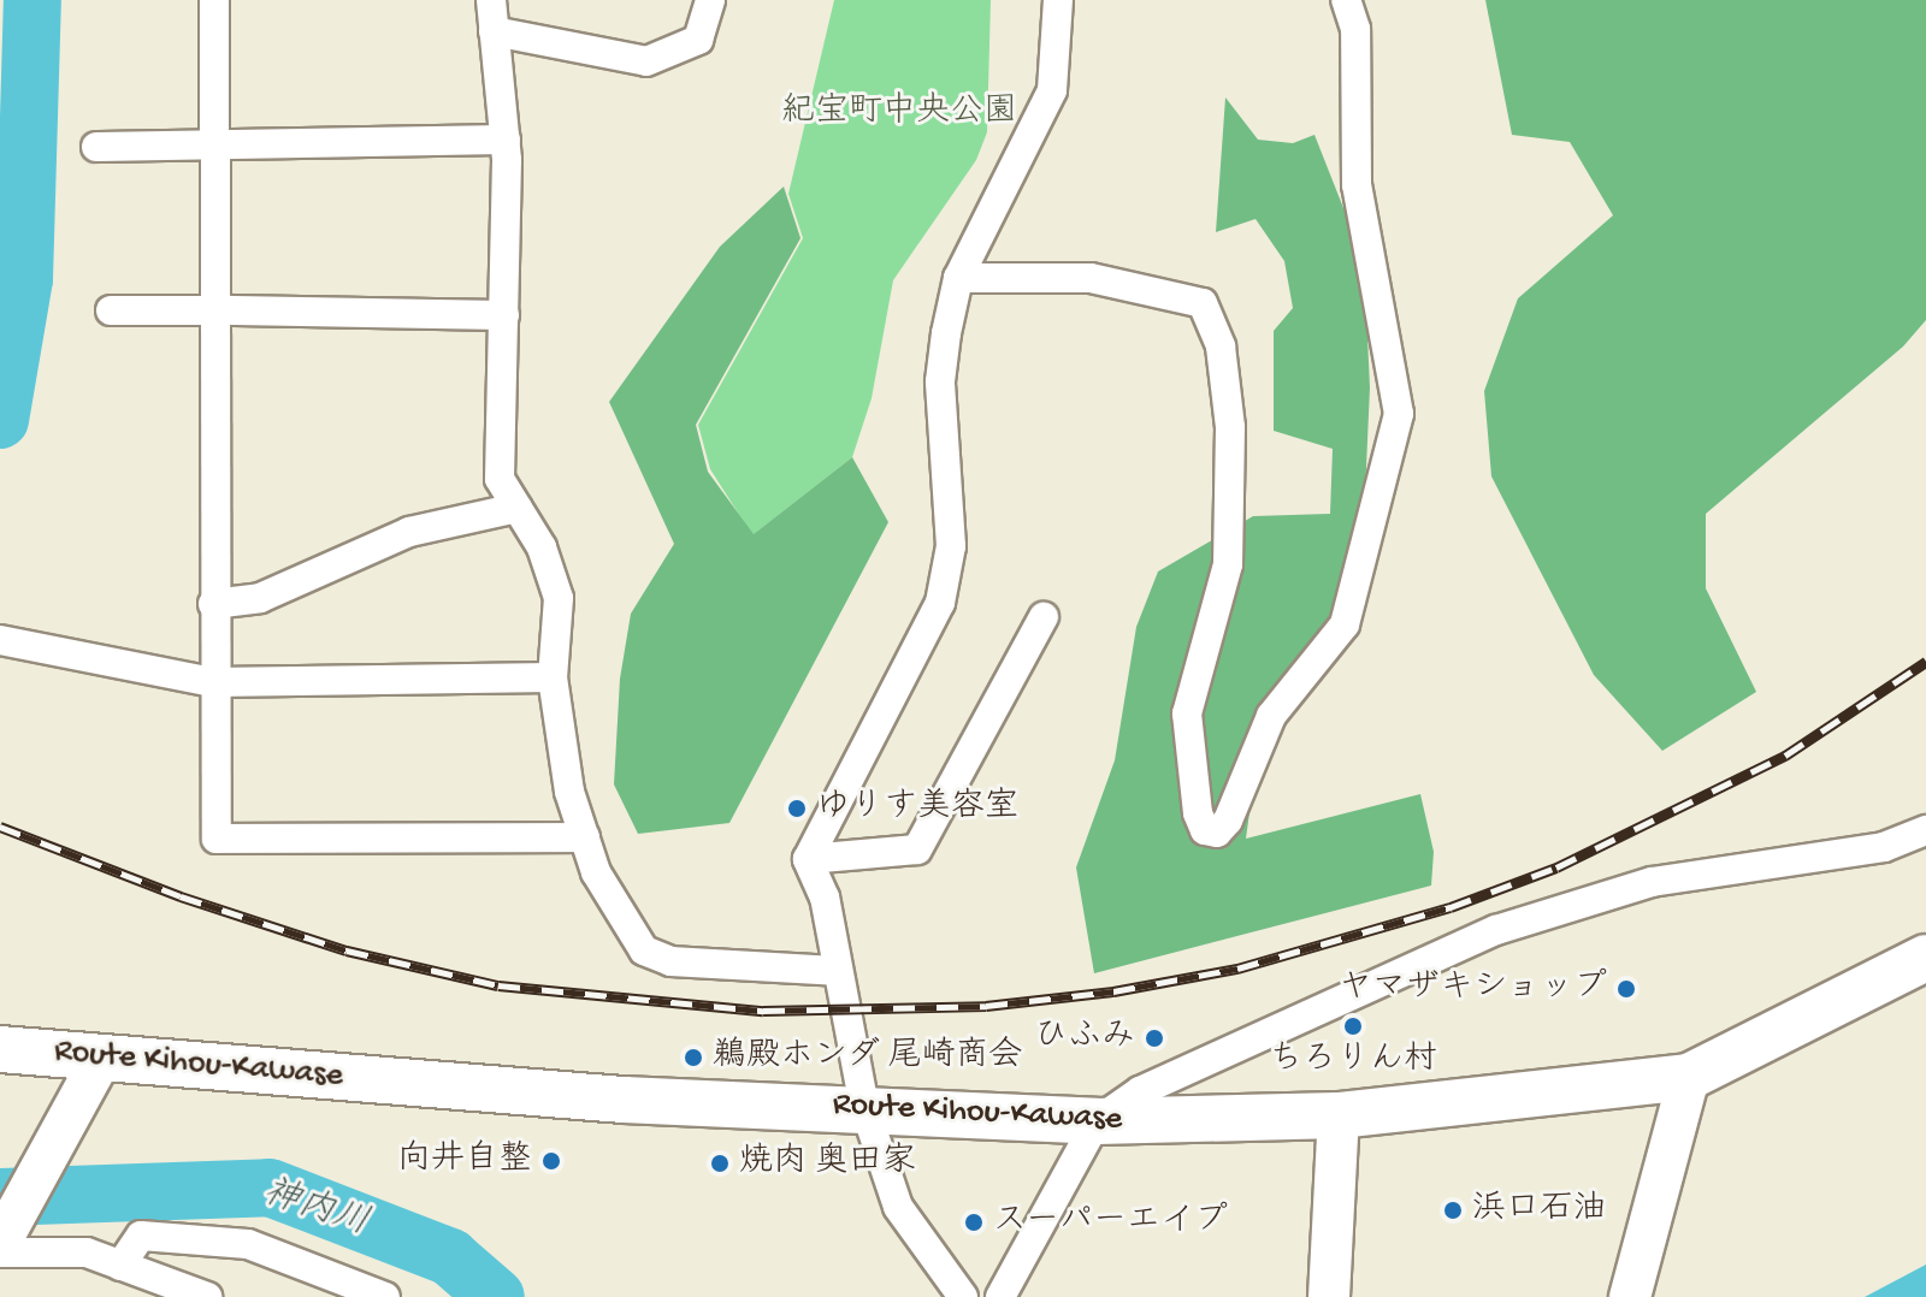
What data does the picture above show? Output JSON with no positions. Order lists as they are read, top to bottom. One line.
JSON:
{"streets":{"main road":["Route Kihou-Kawase"]},"water":["神内川"],"parks":["紀宝町中央公園"],"places":["ゆりす美容室","ヤマザキショップ","ちろりん村","ひふみ","鵜殿ホンダ 尾崎商会","向井自整","焼肉 奥田家","浜口石油","スーパーエイプ"]}
